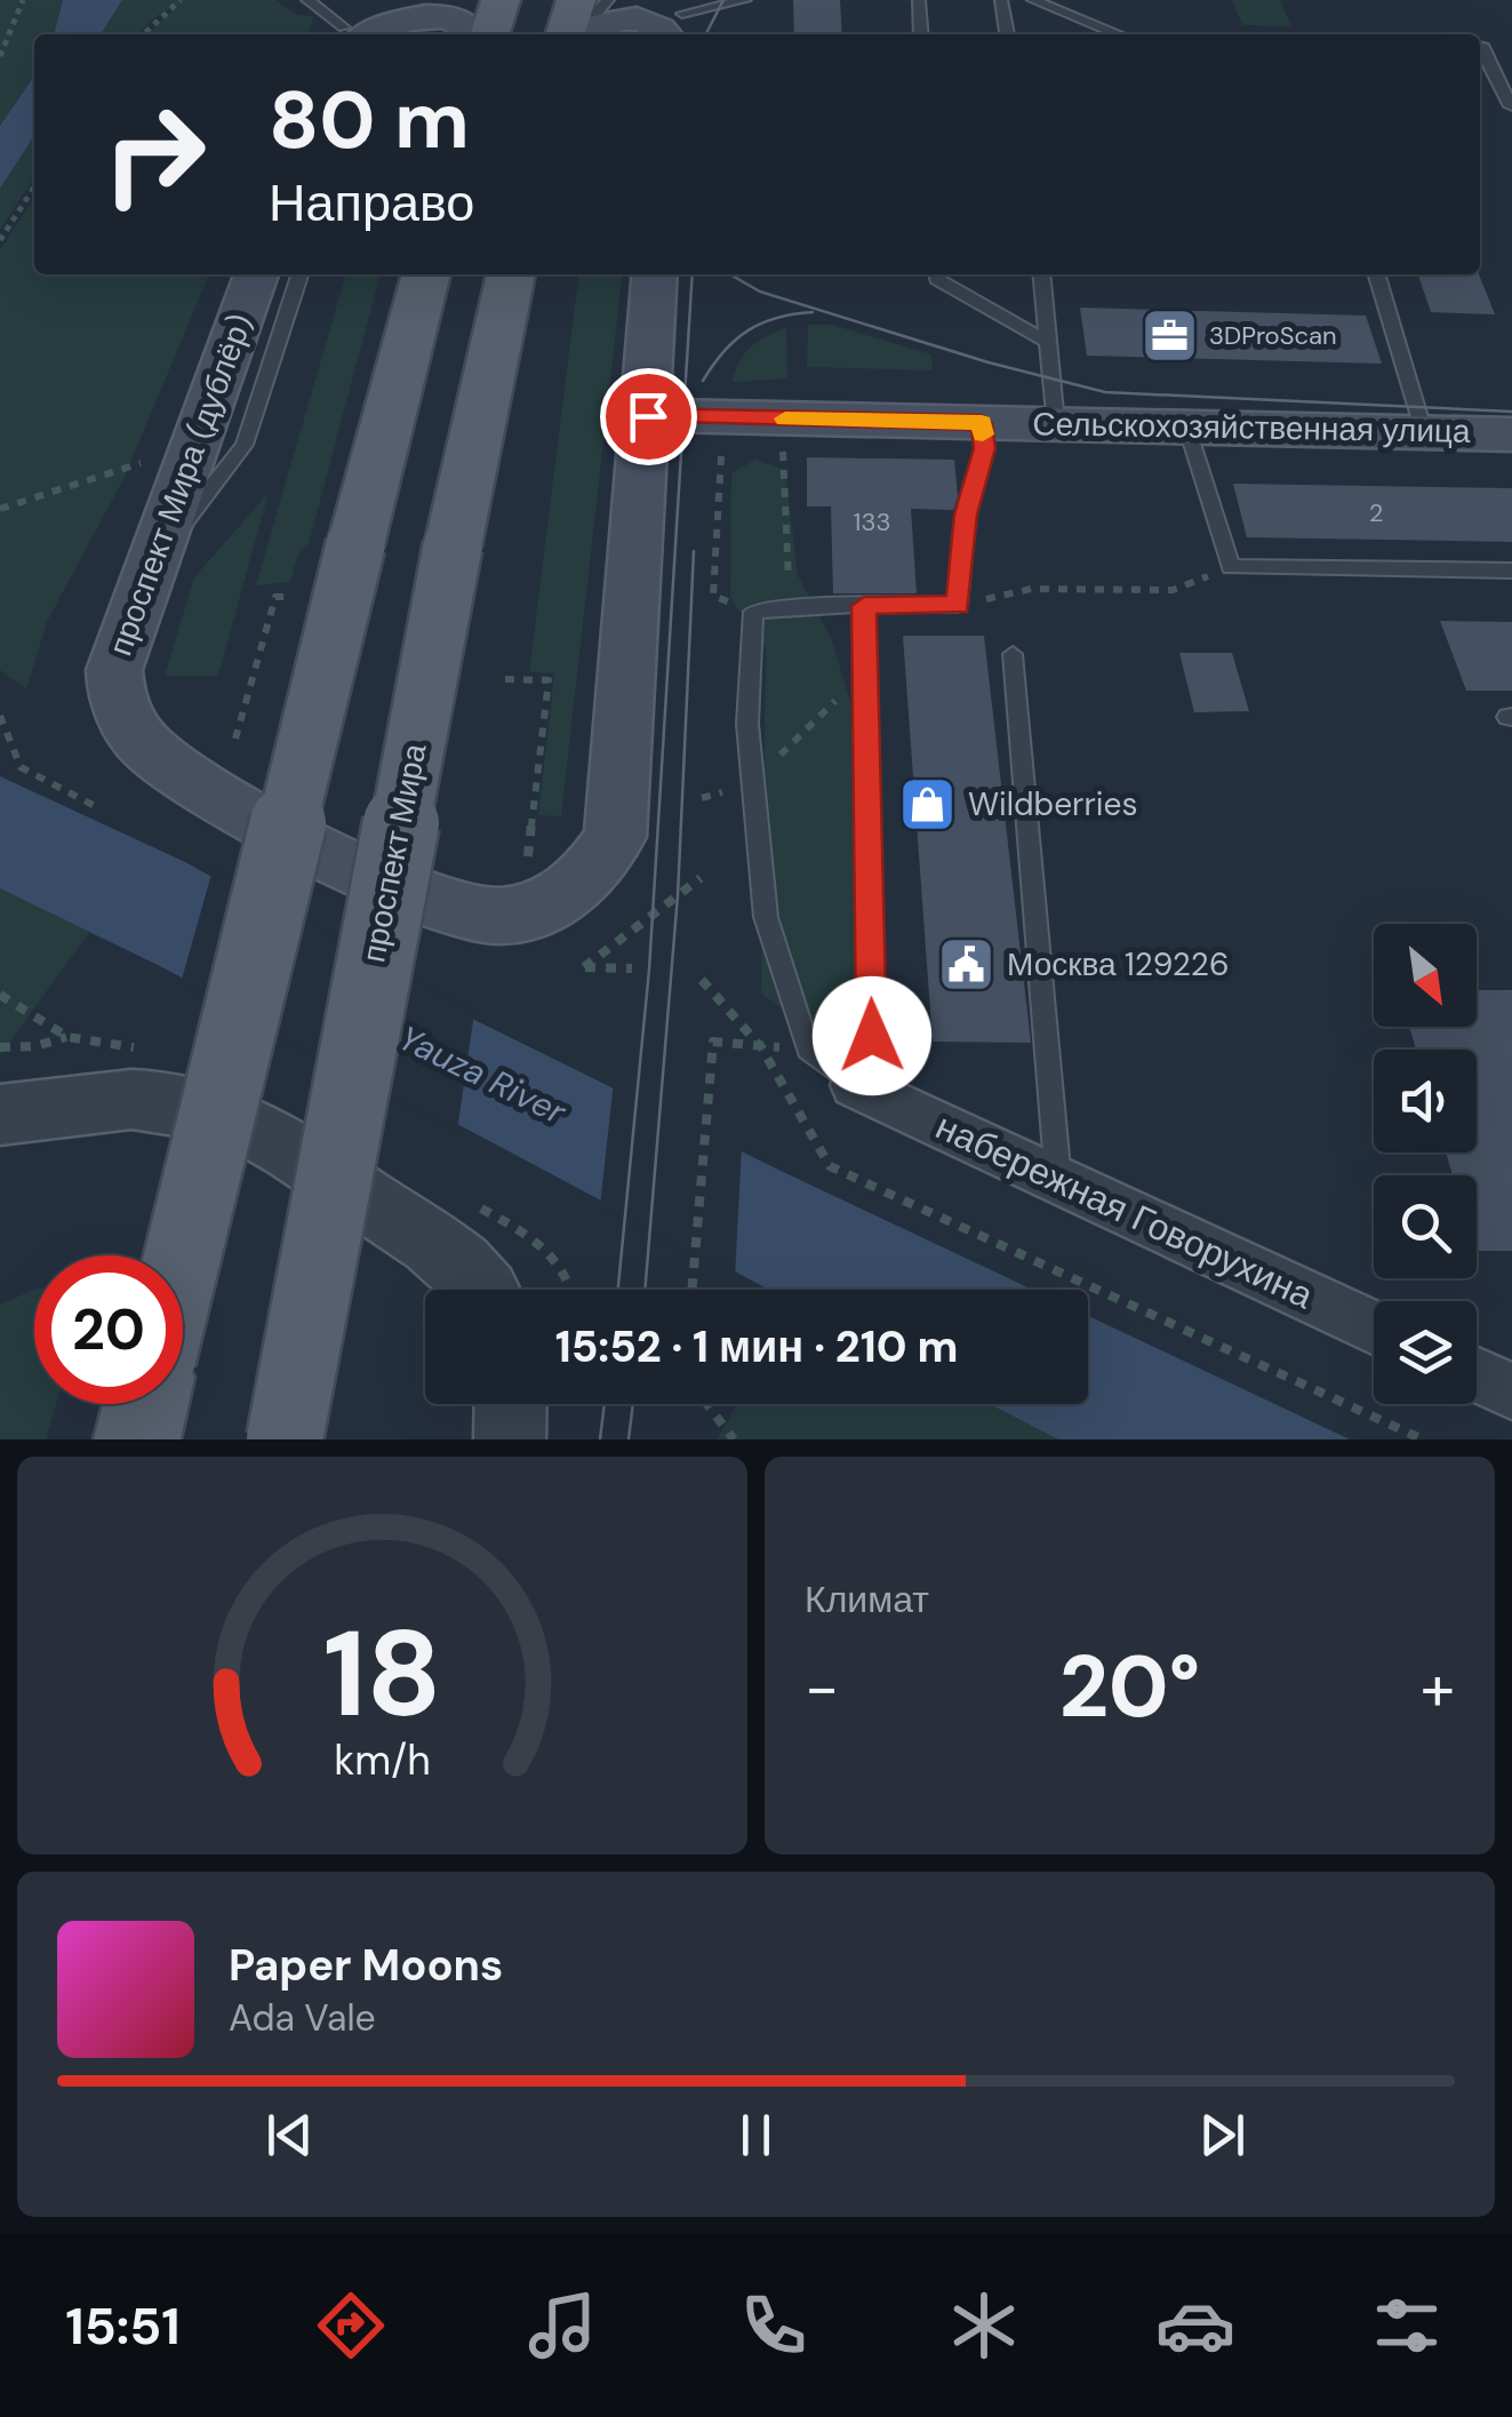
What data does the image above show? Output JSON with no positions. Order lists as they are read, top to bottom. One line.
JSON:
{"streets":{"main road":["Сельскохозяйственная улица","проспект Мира (дублёр)","проспект Мира"],"street":["набережная Говорухина"]},"crossings":[["Сельскохозяйственная улица","проспект Мира (дублёр)"]],"water":["Yauza River"],"places":{"office":["3DProScan"],"shop":["Wildberries"],"public building":["Москва 129226"]},"house_numbers":["2","133"],"north":"bottom right","page":{"turn":["80 m","Направо"],"limit":"20","trip":"15:52 · 1 мин · 210 m","tile":"Климат","heat":["−","20°","+"],"song":["Paper Moons","Ada Vale"],"tabs":"15:51","gauge":["18","km/h"]}}
